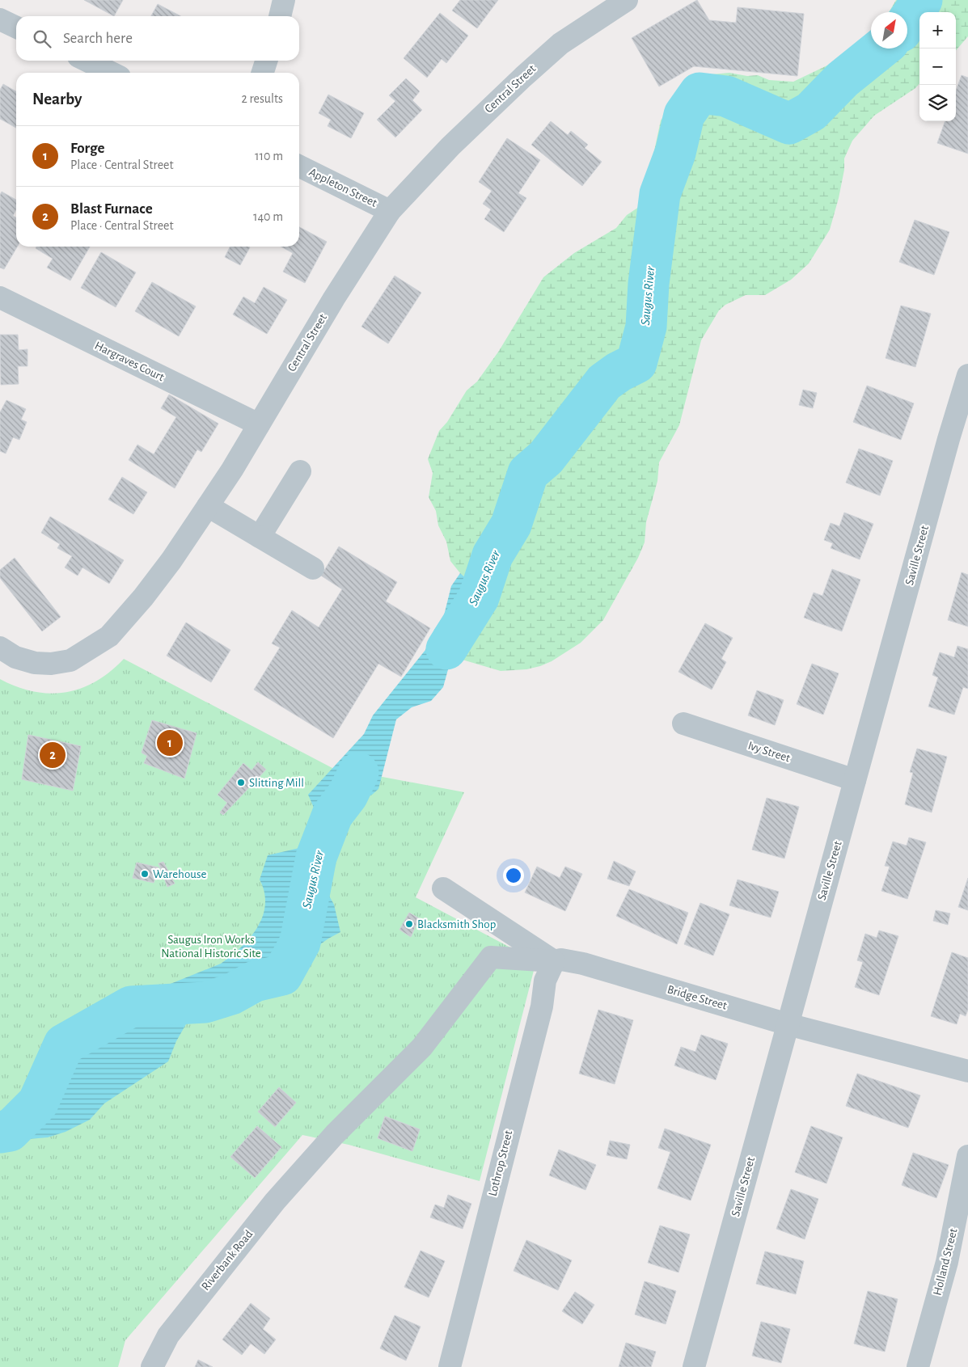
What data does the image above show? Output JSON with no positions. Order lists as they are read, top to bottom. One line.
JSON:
{"streets":{"street":["Central Street","Appleton Street","Hargraves Court","Saville Street","Ivy Street","Bridge Street","Lothrop Street","Riverbank Road","Holland Street"]},"crossings":[["Central Street","Appleton Street"],["Central Street","Hargraves Court"],["Saville Street","Ivy Street"],["Saville Street","Bridge Street"],["Bridge Street","Lothrop Street"],["Bridge Street","Riverbank Road"]],"water":["Saugus River"],"parks":["Saugus Iron Works National Historic Site"],"places":["Slitting Mill","Warehouse","Blacksmith Shop"],"north":"top right","page":{"map_buttons":["+","−"],"search":"Search here","heading":["Nearby","2 results"],"list":[{"mark":"1","name":"Forge","note":"Place · Central Street","value":"110 m"},{"mark":"2","name":"Blast Furnace","note":"Place · Central Street","value":"140 m"}],"pins":["1","2"]}}
